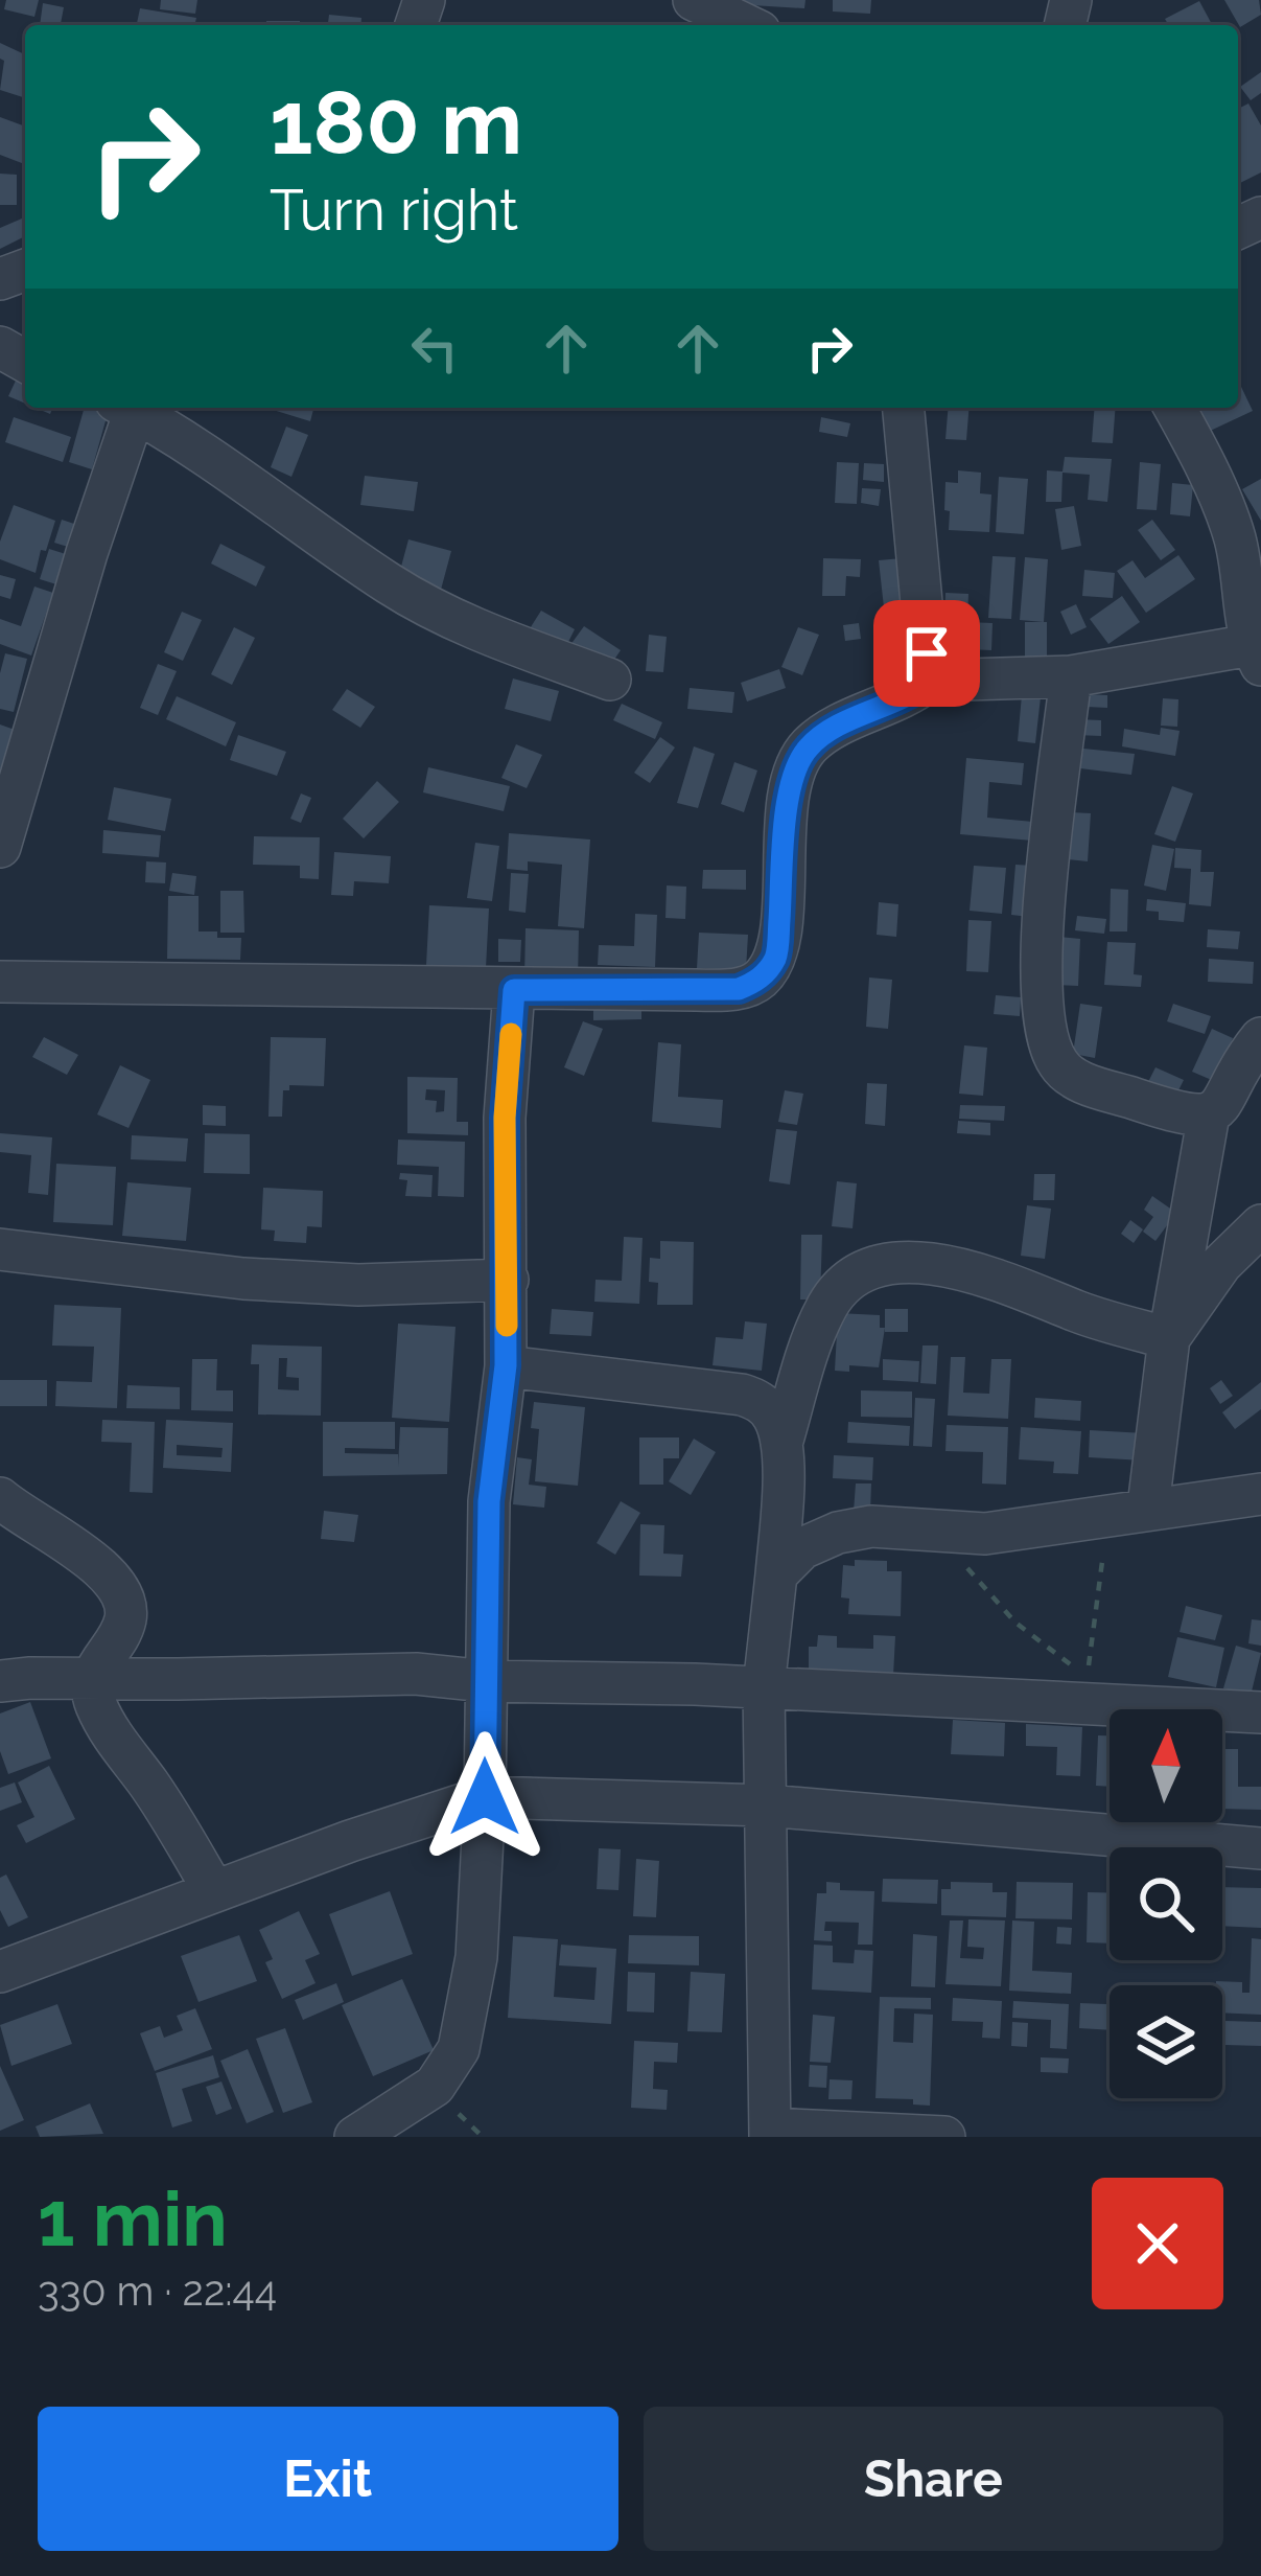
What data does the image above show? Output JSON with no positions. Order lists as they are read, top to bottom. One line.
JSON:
{"north":"top","page":{"turn":["180 m","Turn right"],"heading":["1 min","330 m · 22:44"],"buttons":["Exit","Share"]}}
